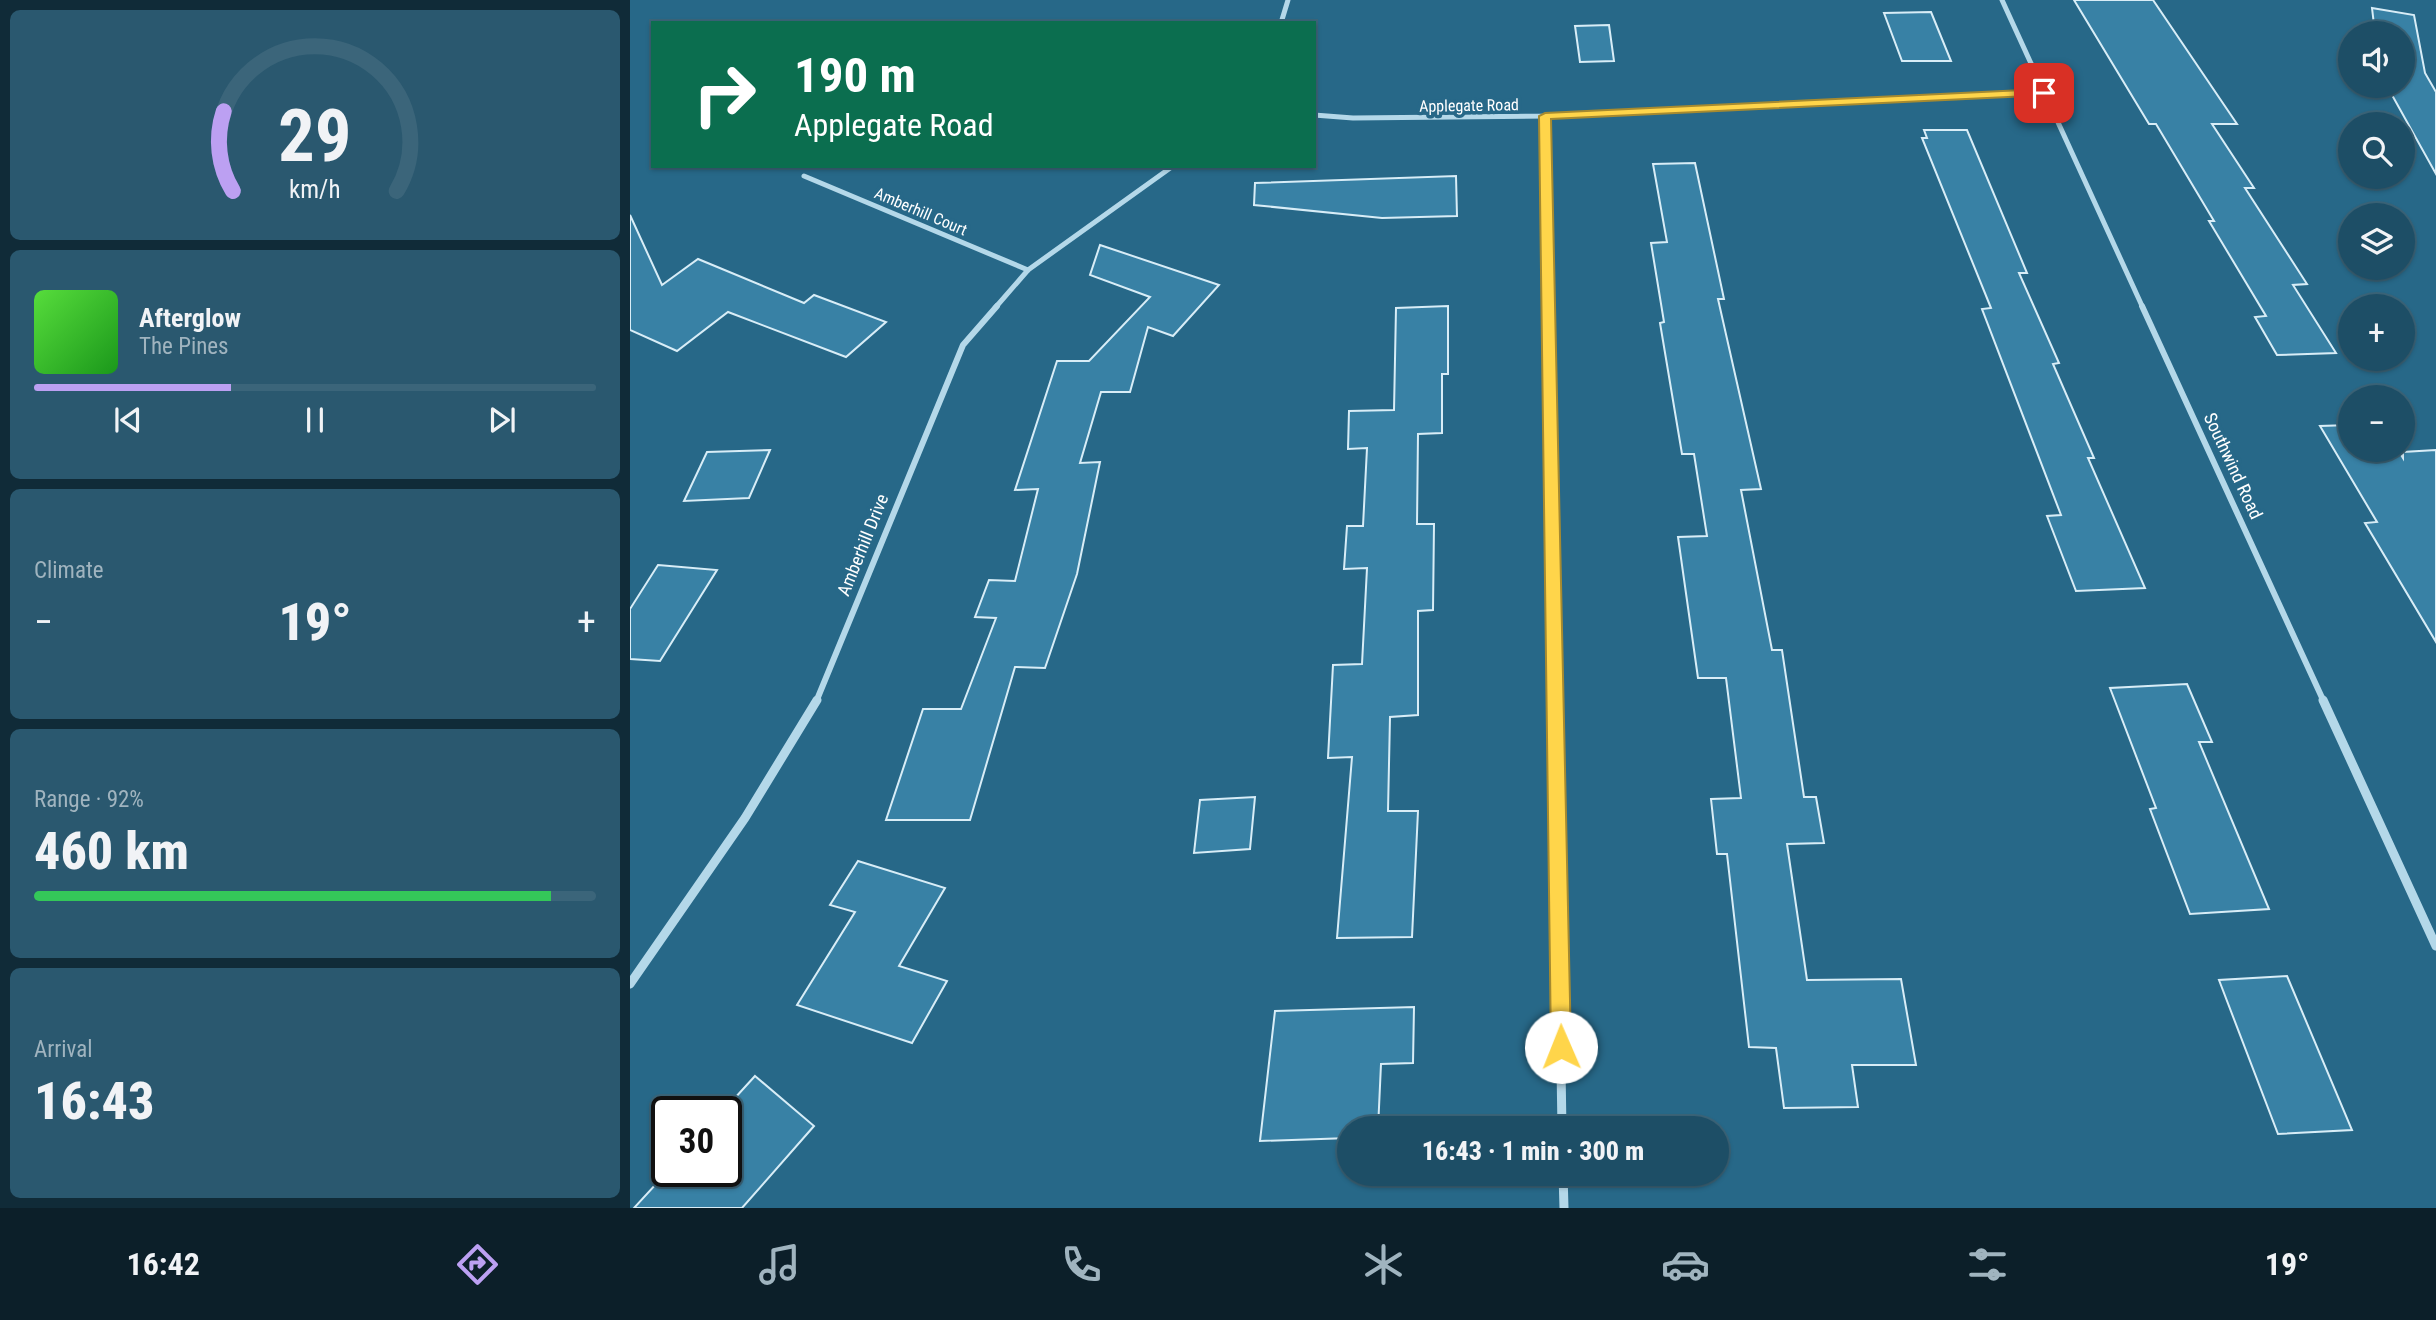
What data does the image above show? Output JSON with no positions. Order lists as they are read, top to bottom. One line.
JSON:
{"streets":{"street":["Applegate Road","Amberhill Court","Southwind Road","Amberhill Drive"]},"crossings":[["Applegate Road","Southwind Road"],["Amberhill Court","Amberhill Drive"]],"page":{"map_buttons":["+","−"],"turn":["190 m","Applegate Road"],"song":["Afterglow","The Pines"],"tile":["Climate",["Range · 92%","460 km"],["Arrival","16:43"]],"heat":["−","19°","+"],"limit":"30","trip":"16:43 · 1 min · 300 m","tabs":["16:42","19°"],"gauge":["29","km/h"]}}
